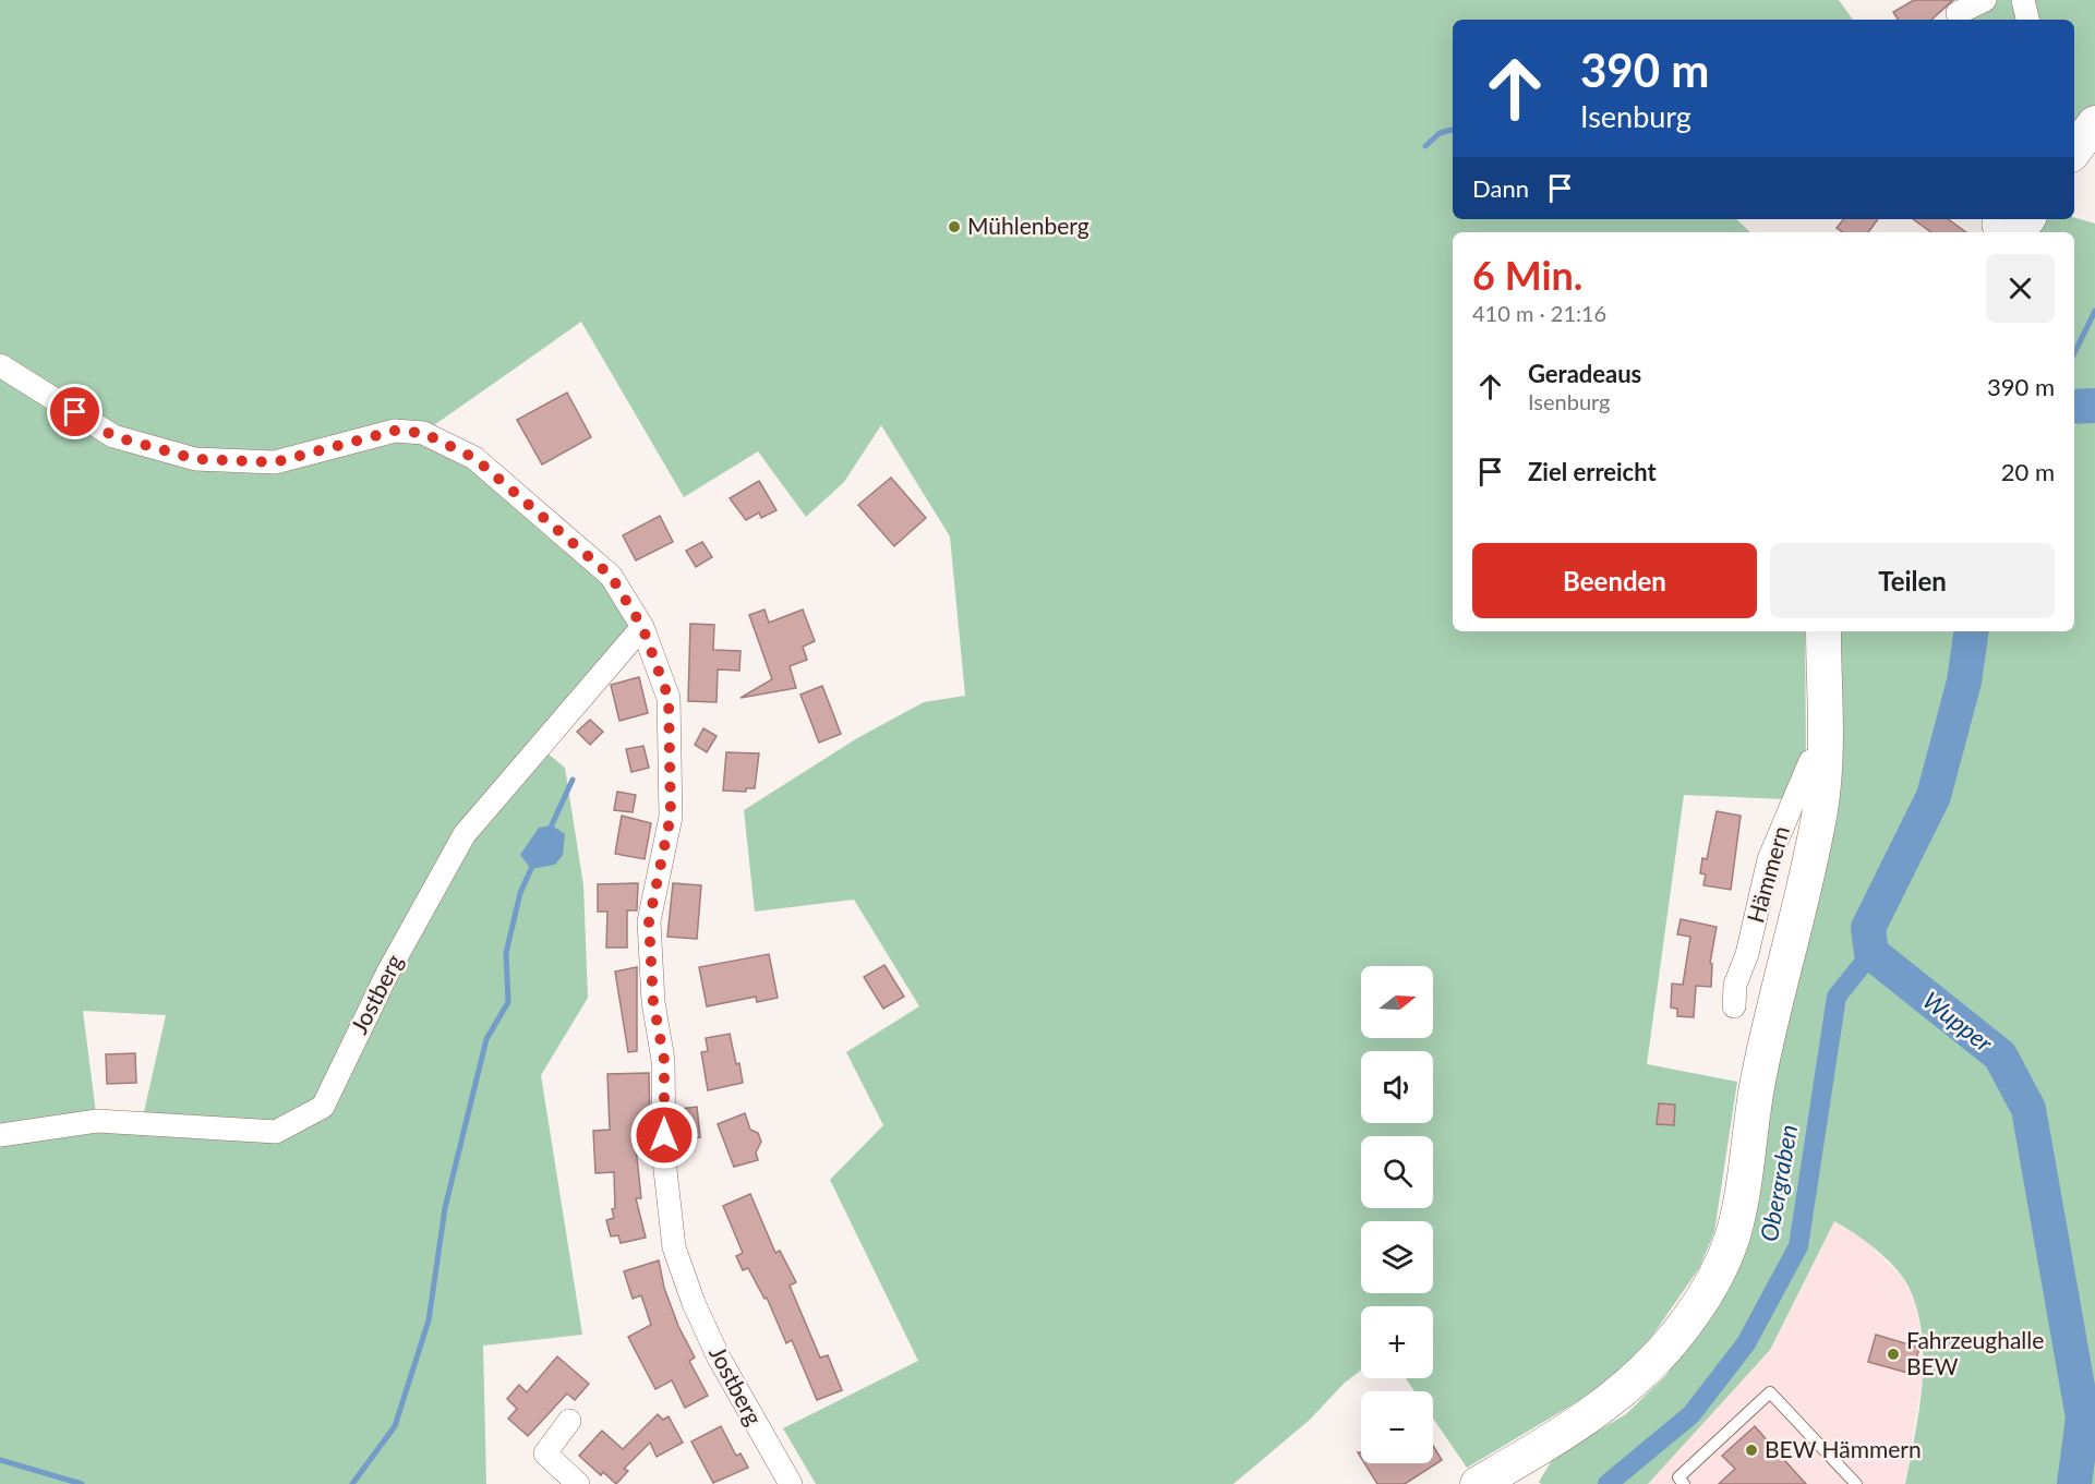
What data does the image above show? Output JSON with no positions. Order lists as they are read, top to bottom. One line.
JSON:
{"streets":{"street":["Hämmern","Jostberg"]},"water":["Wupper","Obergraben"],"places":["Mühlenberg","Fahrzeughalle BEW","BEW Hämmern"],"north":"right","page":{"turn":["390 m","Isenburg"],"then":"Dann","heading":["6 Min.","410 m · 21:16"],"list":[{"name":"Geradeaus","note":"Isenburg","value":"390 m"},{"name":"Ziel erreicht","value":"20 m"}],"buttons":["Beenden","Teilen"],"map_buttons":["+","−"]}}
